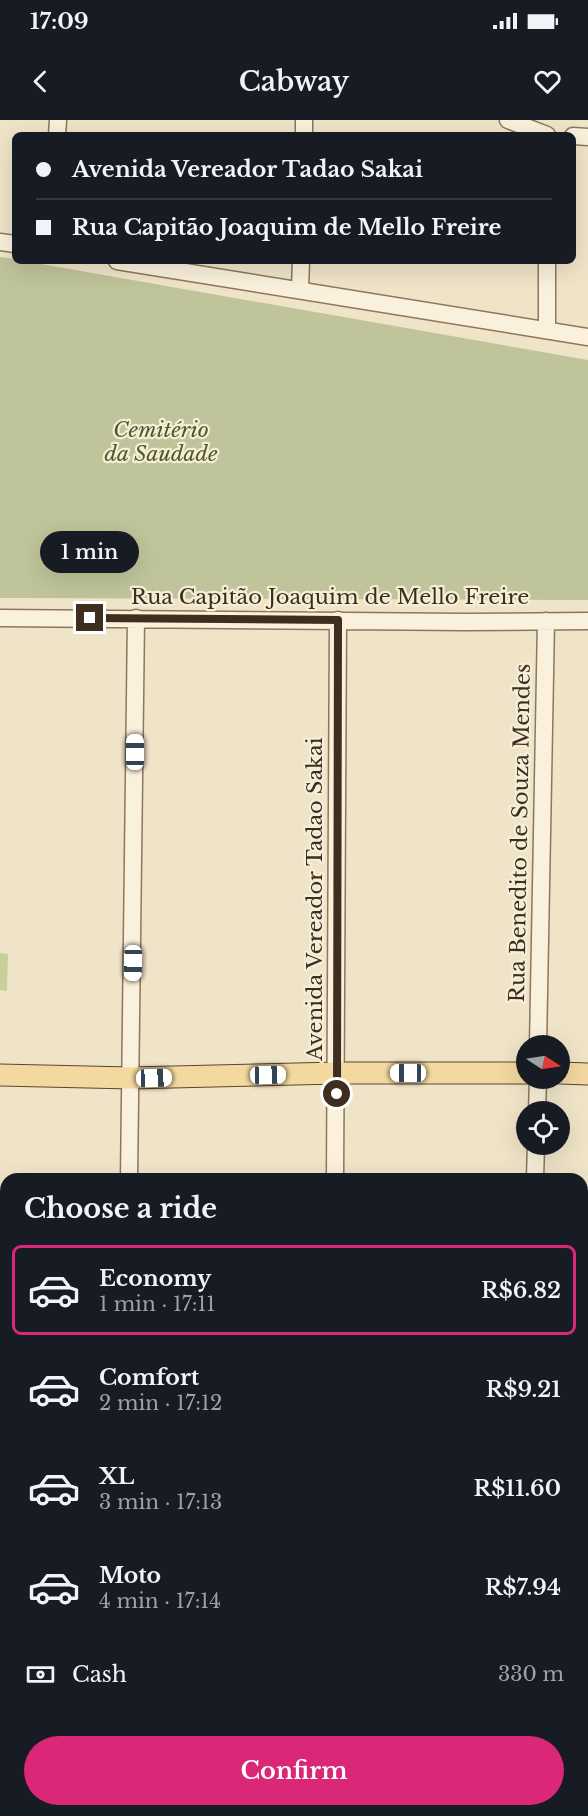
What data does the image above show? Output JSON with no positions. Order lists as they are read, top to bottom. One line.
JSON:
{"streets":{"street":["Rua Capitão Joaquim de Mello Freire","Rua Benedito de Souza Mendes","Avenida Vereador Tadao Sakai"]},"crossings":[["Rua Capitão Joaquim de Mello Freire","Rua Benedito de Souza Mendes"],["Rua Capitão Joaquim de Mello Freire","Avenida Vereador Tadao Sakai"]],"parks":["Cemitério da Saudade"],"north":"right","page":{"status":"17:09","header":"Cabway","banner":["Avenida Vereador Tadao Sakai","Rua Capitão Joaquim de Mello Freire"],"bubble":"1 min","heading":"Choose a ride","list":[{"name":"Economy","note":"1 min · 17:11","value":"R$6.82"},{"name":"Comfort","note":"2 min · 17:12","value":"R$9.21"},{"name":"XL","note":"3 min · 17:13","value":"R$11.60"},{"name":"Moto","note":"4 min · 17:14","value":"R$7.94"}],"pay":["Cash","330 m"],"buttons":"Confirm"}}
